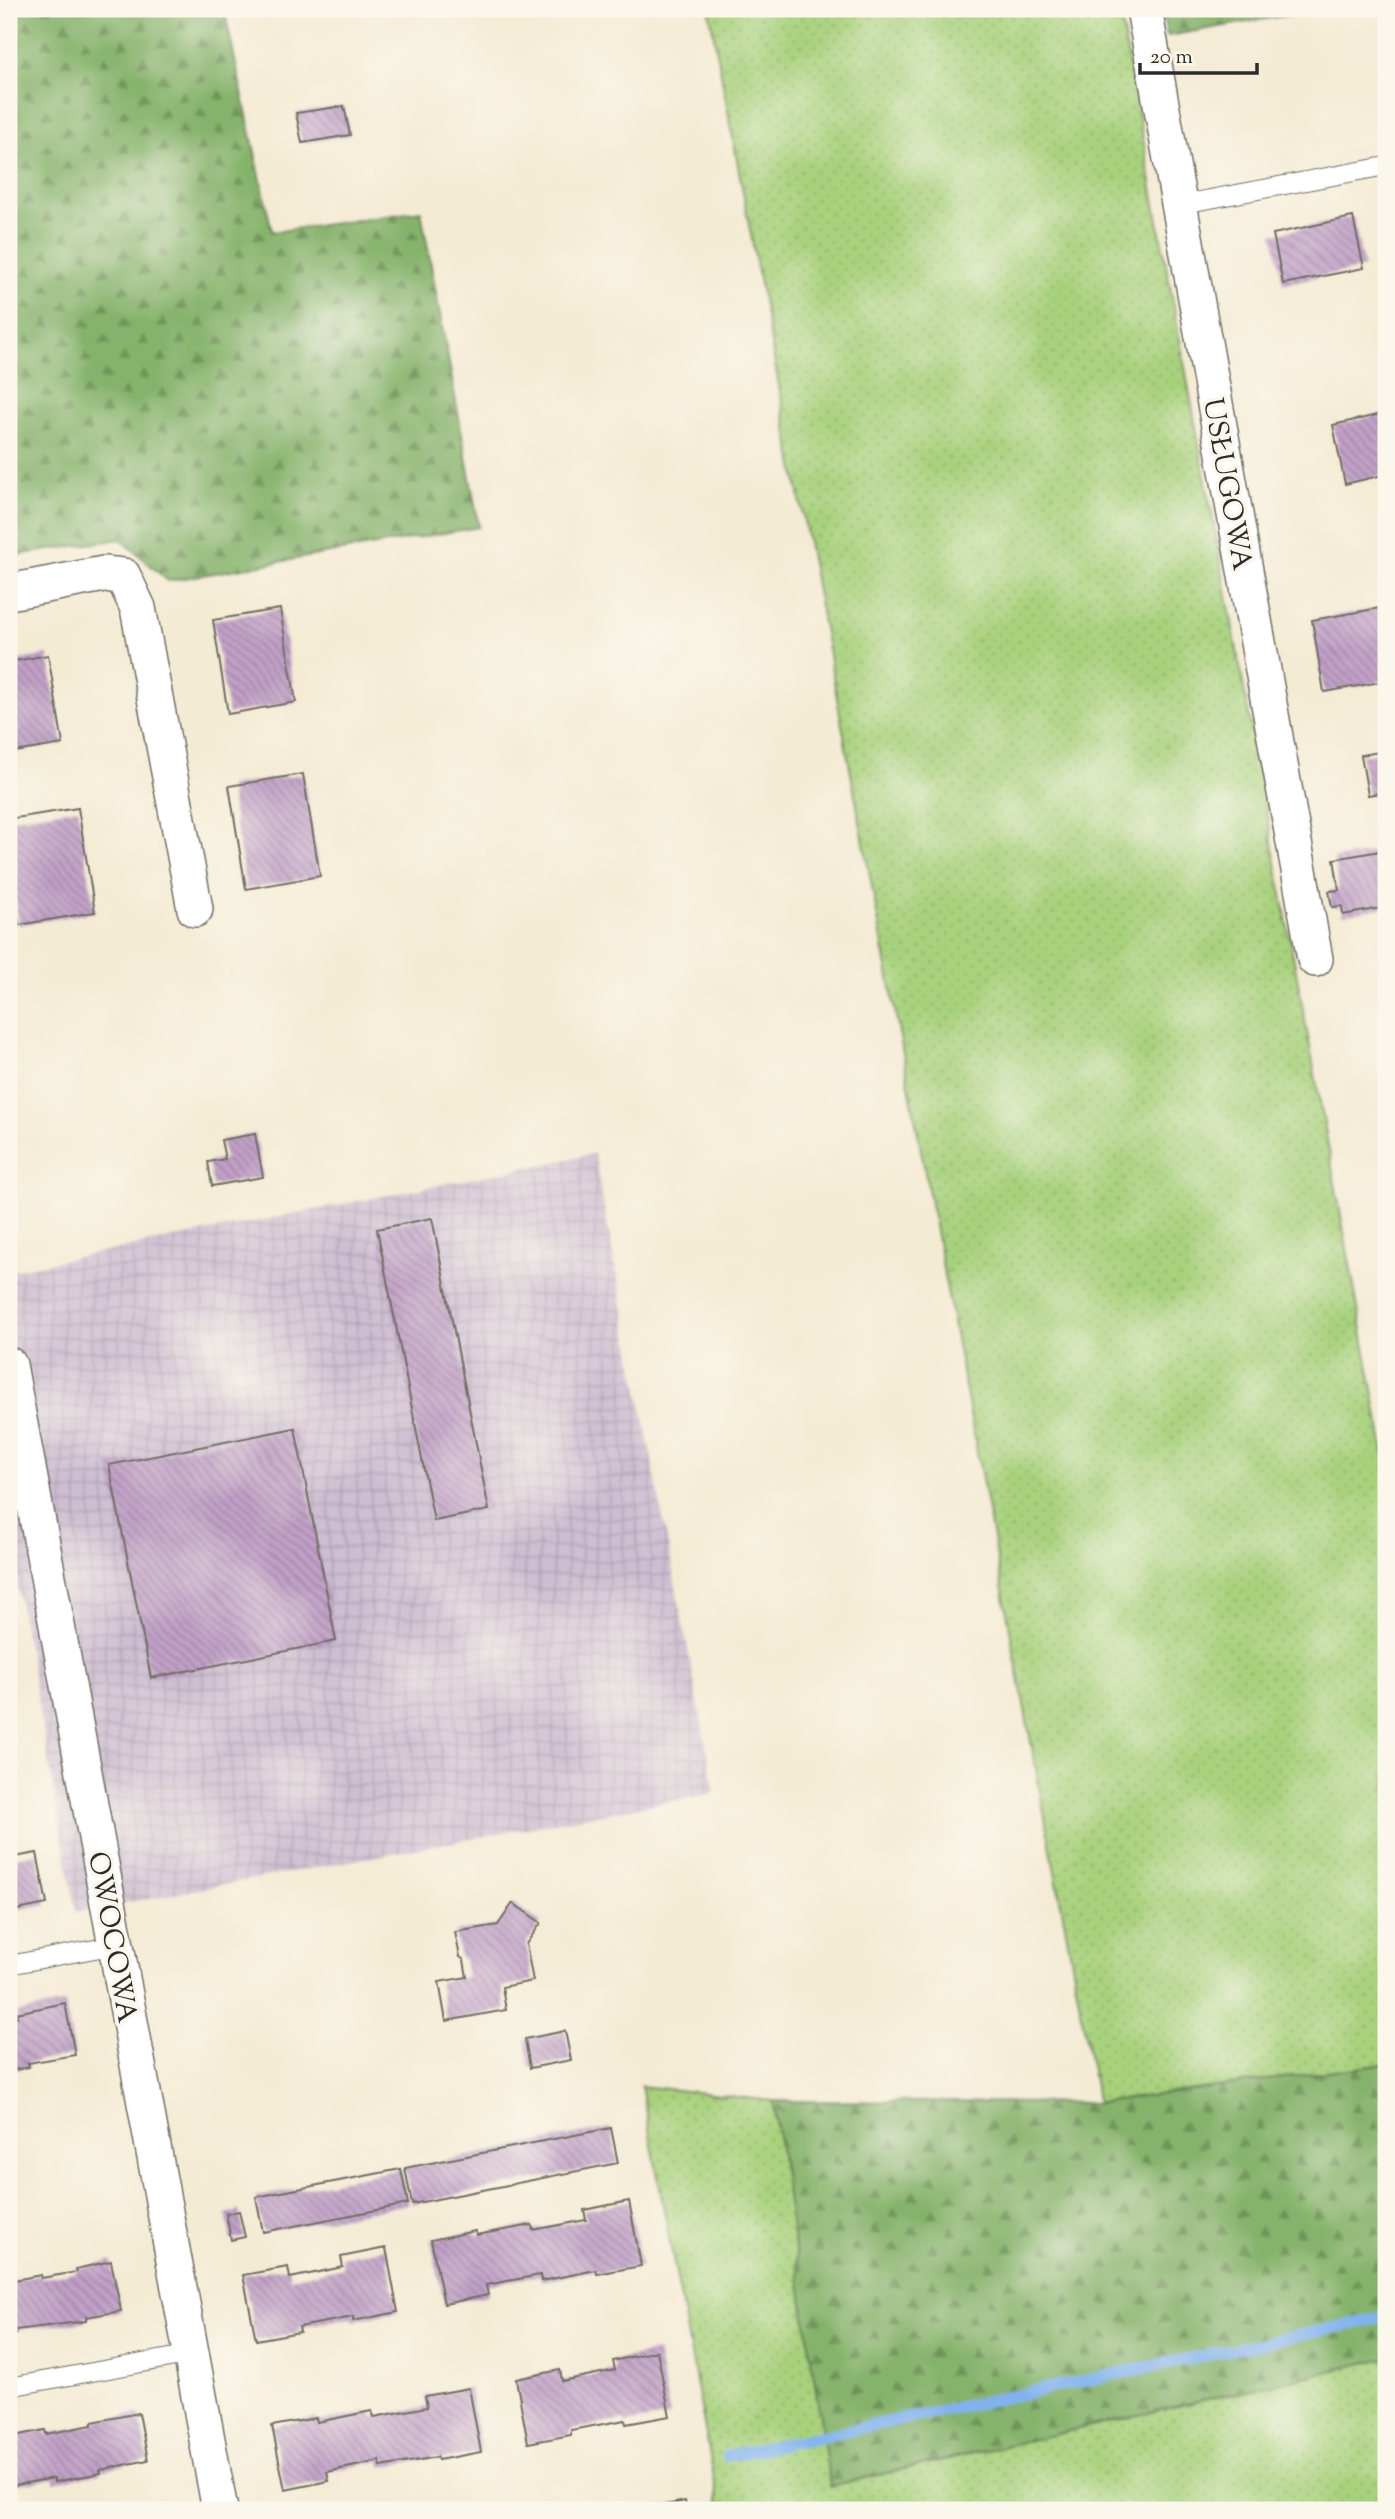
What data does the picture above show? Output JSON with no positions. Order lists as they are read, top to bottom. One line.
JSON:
{"streets":{"street":["USŁUGOWA","OWOCOWA"]},"scale_bar":"20 m"}
